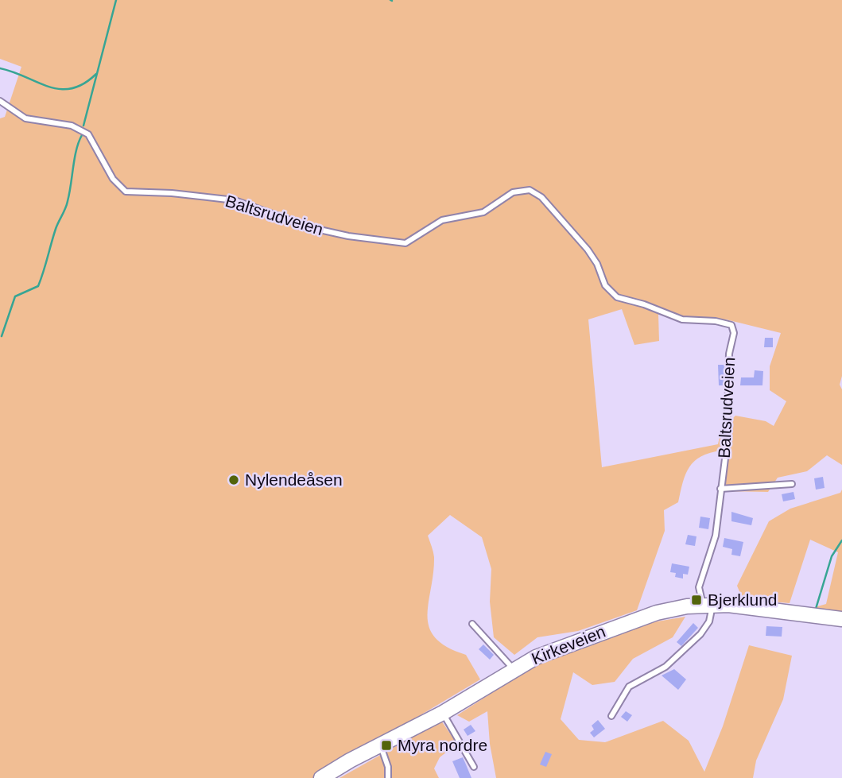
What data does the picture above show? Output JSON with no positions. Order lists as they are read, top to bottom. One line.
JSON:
{"streets":{"main road":["Kirkeveien"],"lane":["Baltsrudveien"]},"crossings":[["Baltsrudveien","Kirkeveien"]],"places":{"other":["Nylendeåsen"],"transit":["Bjerklund","Myra nordre"]}}
